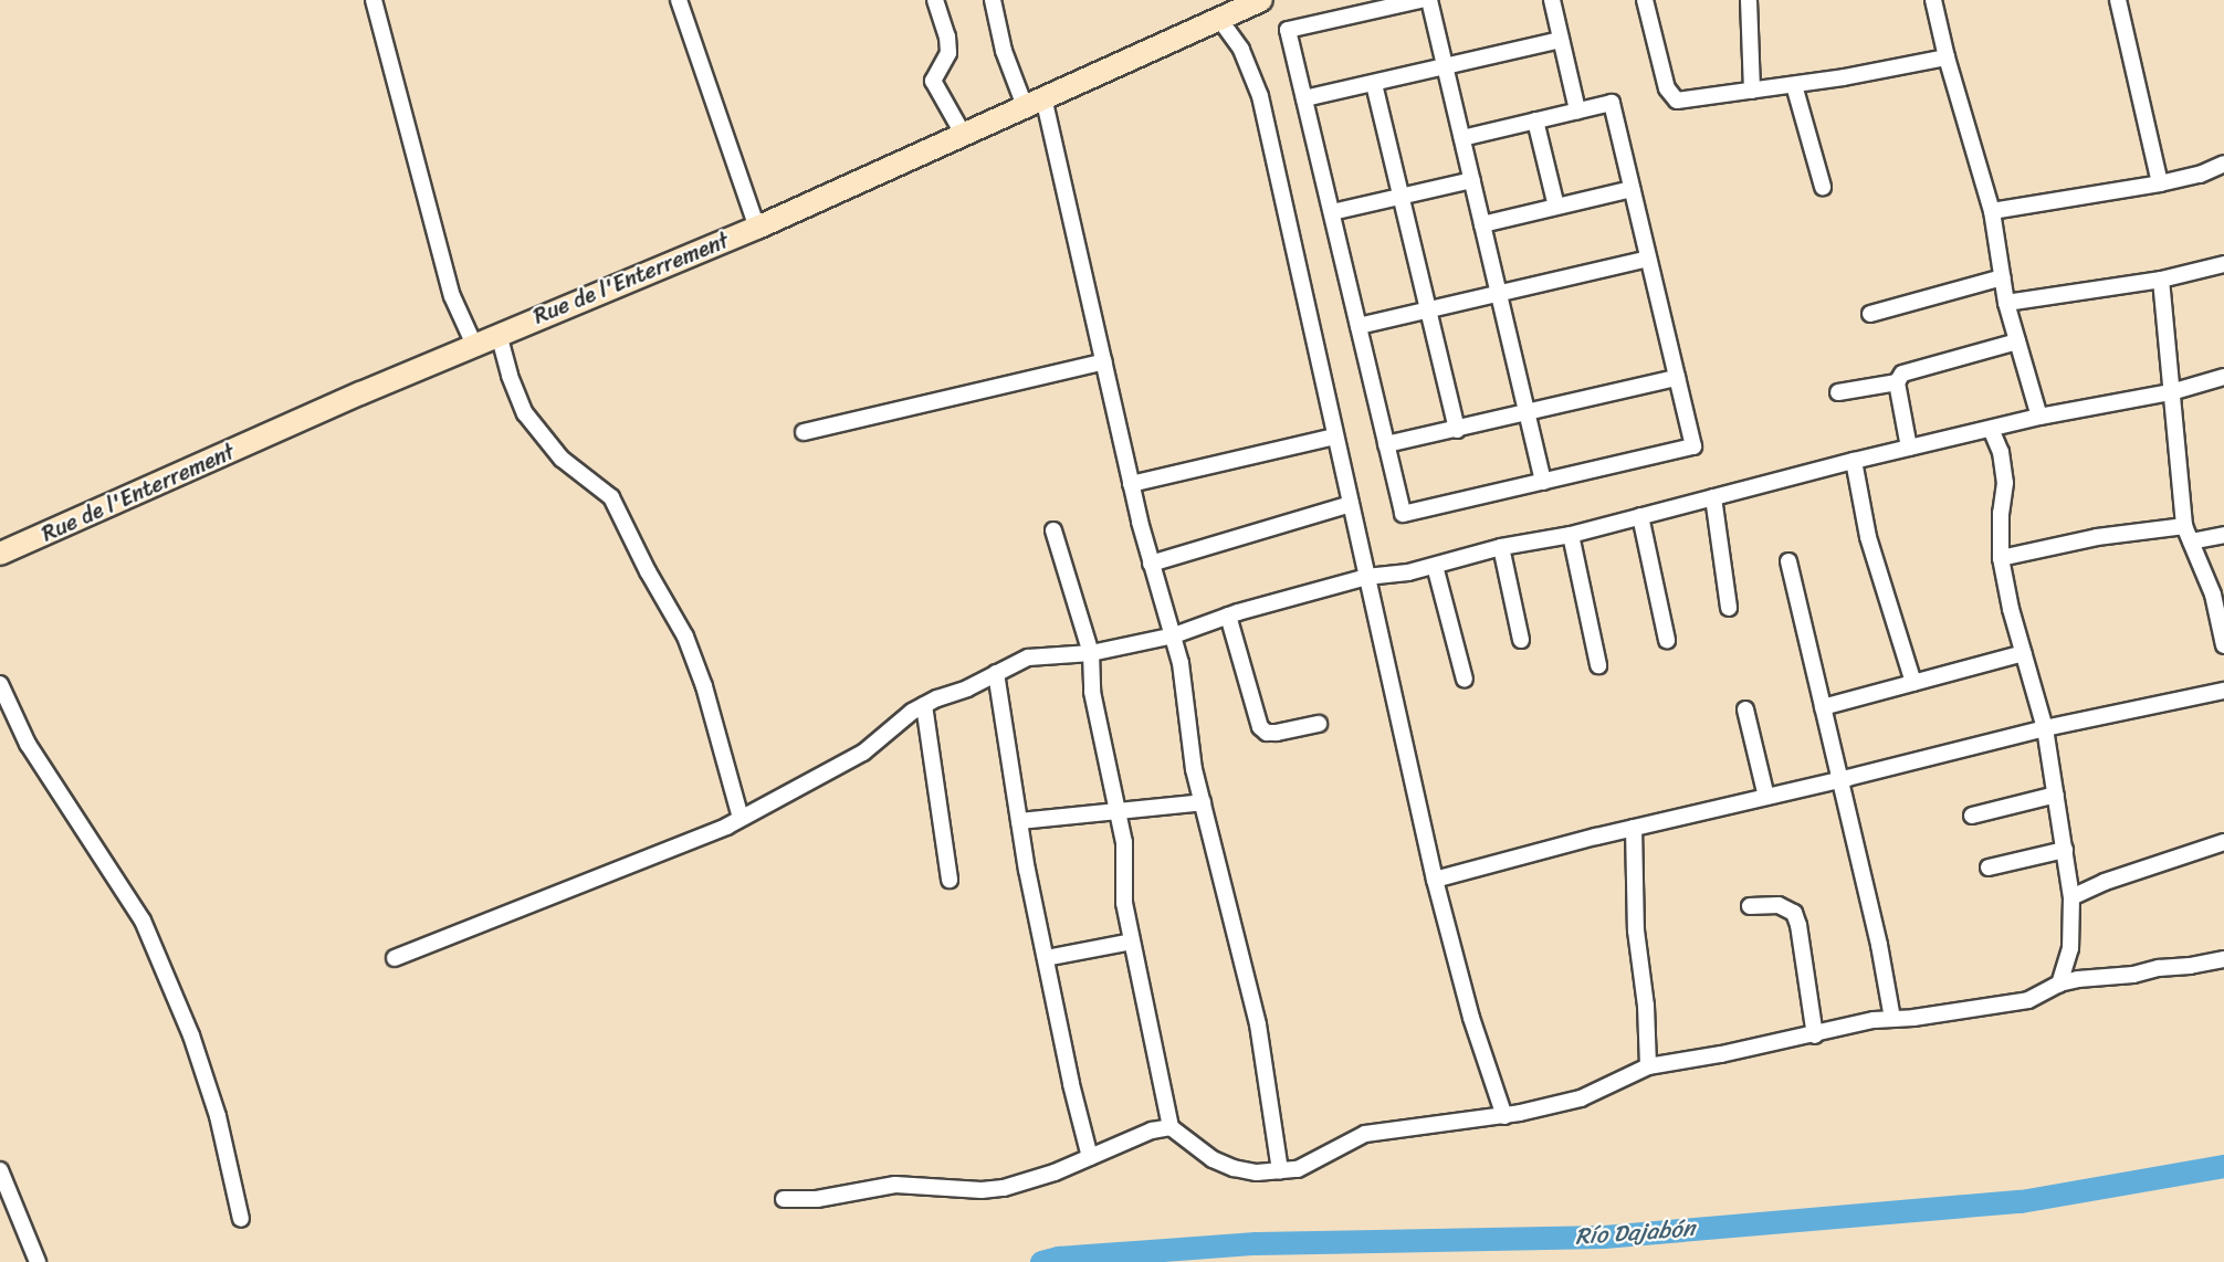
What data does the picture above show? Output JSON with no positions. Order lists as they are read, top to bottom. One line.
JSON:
{"streets":{"street":["Rue de l'Enterrement"]},"water":["Río Dajabón"]}
